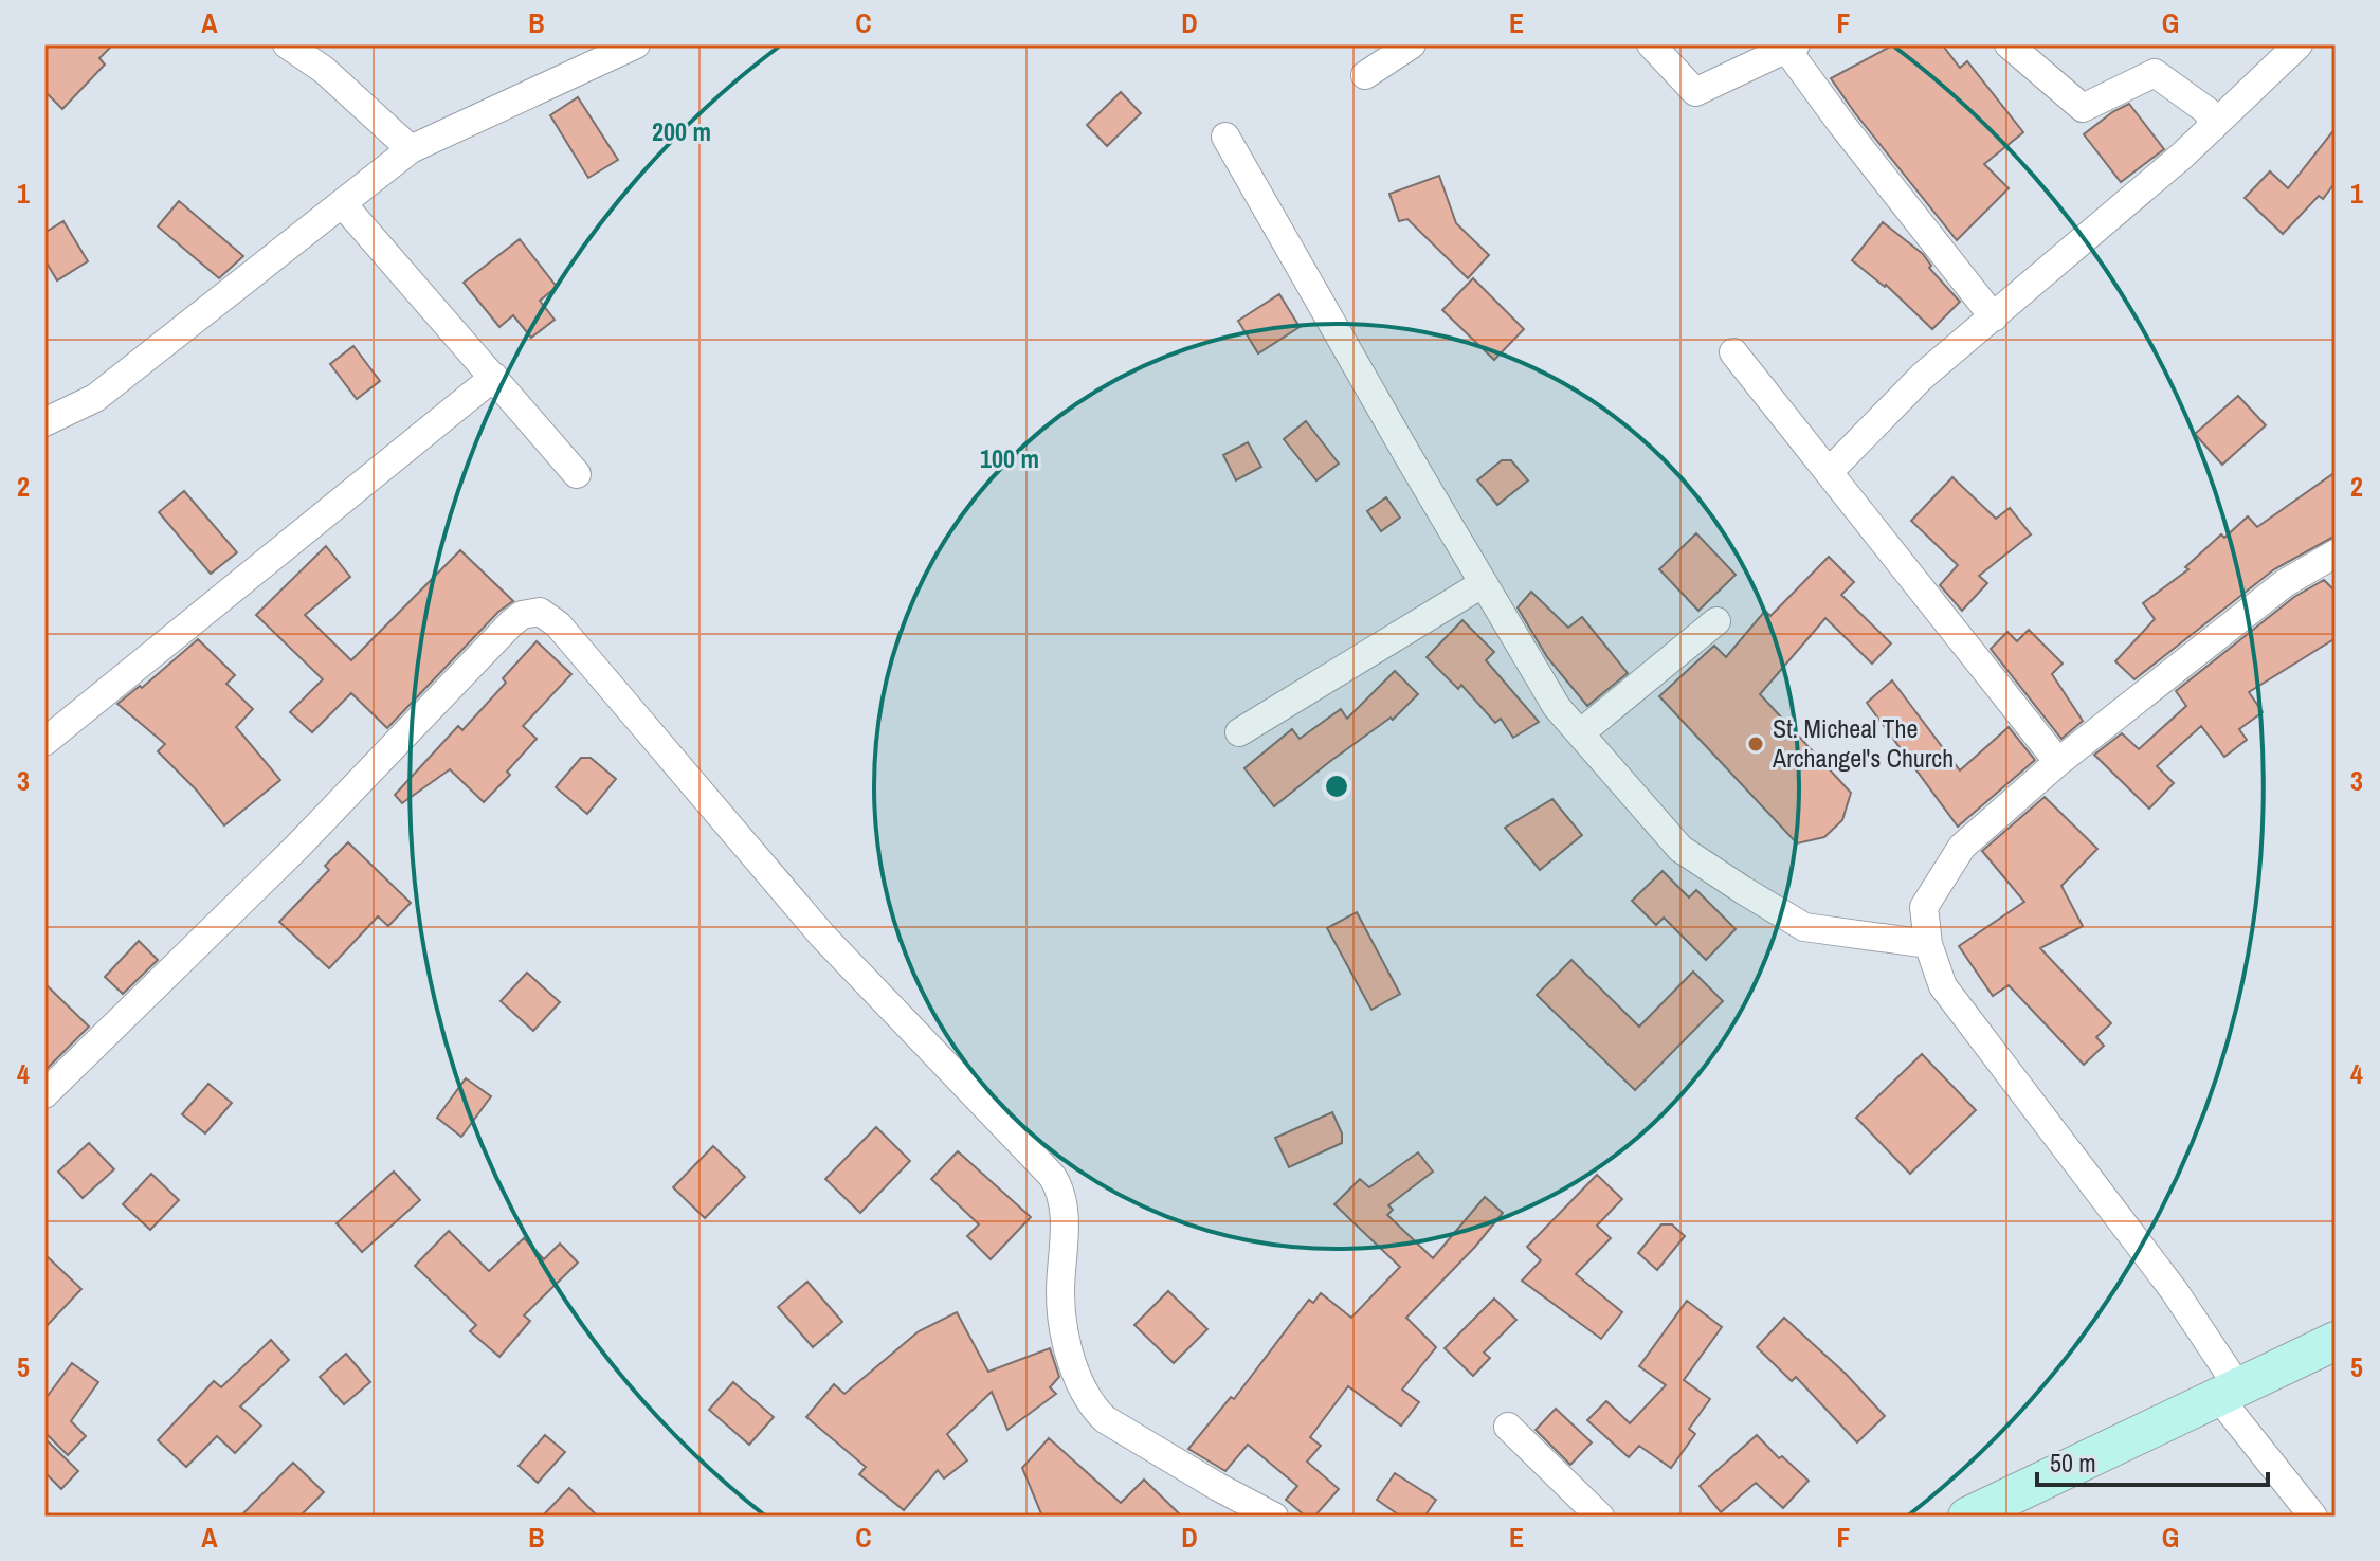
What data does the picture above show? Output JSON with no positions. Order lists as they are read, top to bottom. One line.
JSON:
{"places":["St. Micheal The Archangel's Church"],"scale_bar":"50 m","grid":{"columns":["A","B","C","D","E","F","G"],"rows":["1","2","3","4","5"]},"rings":["200 m","100 m"]}
